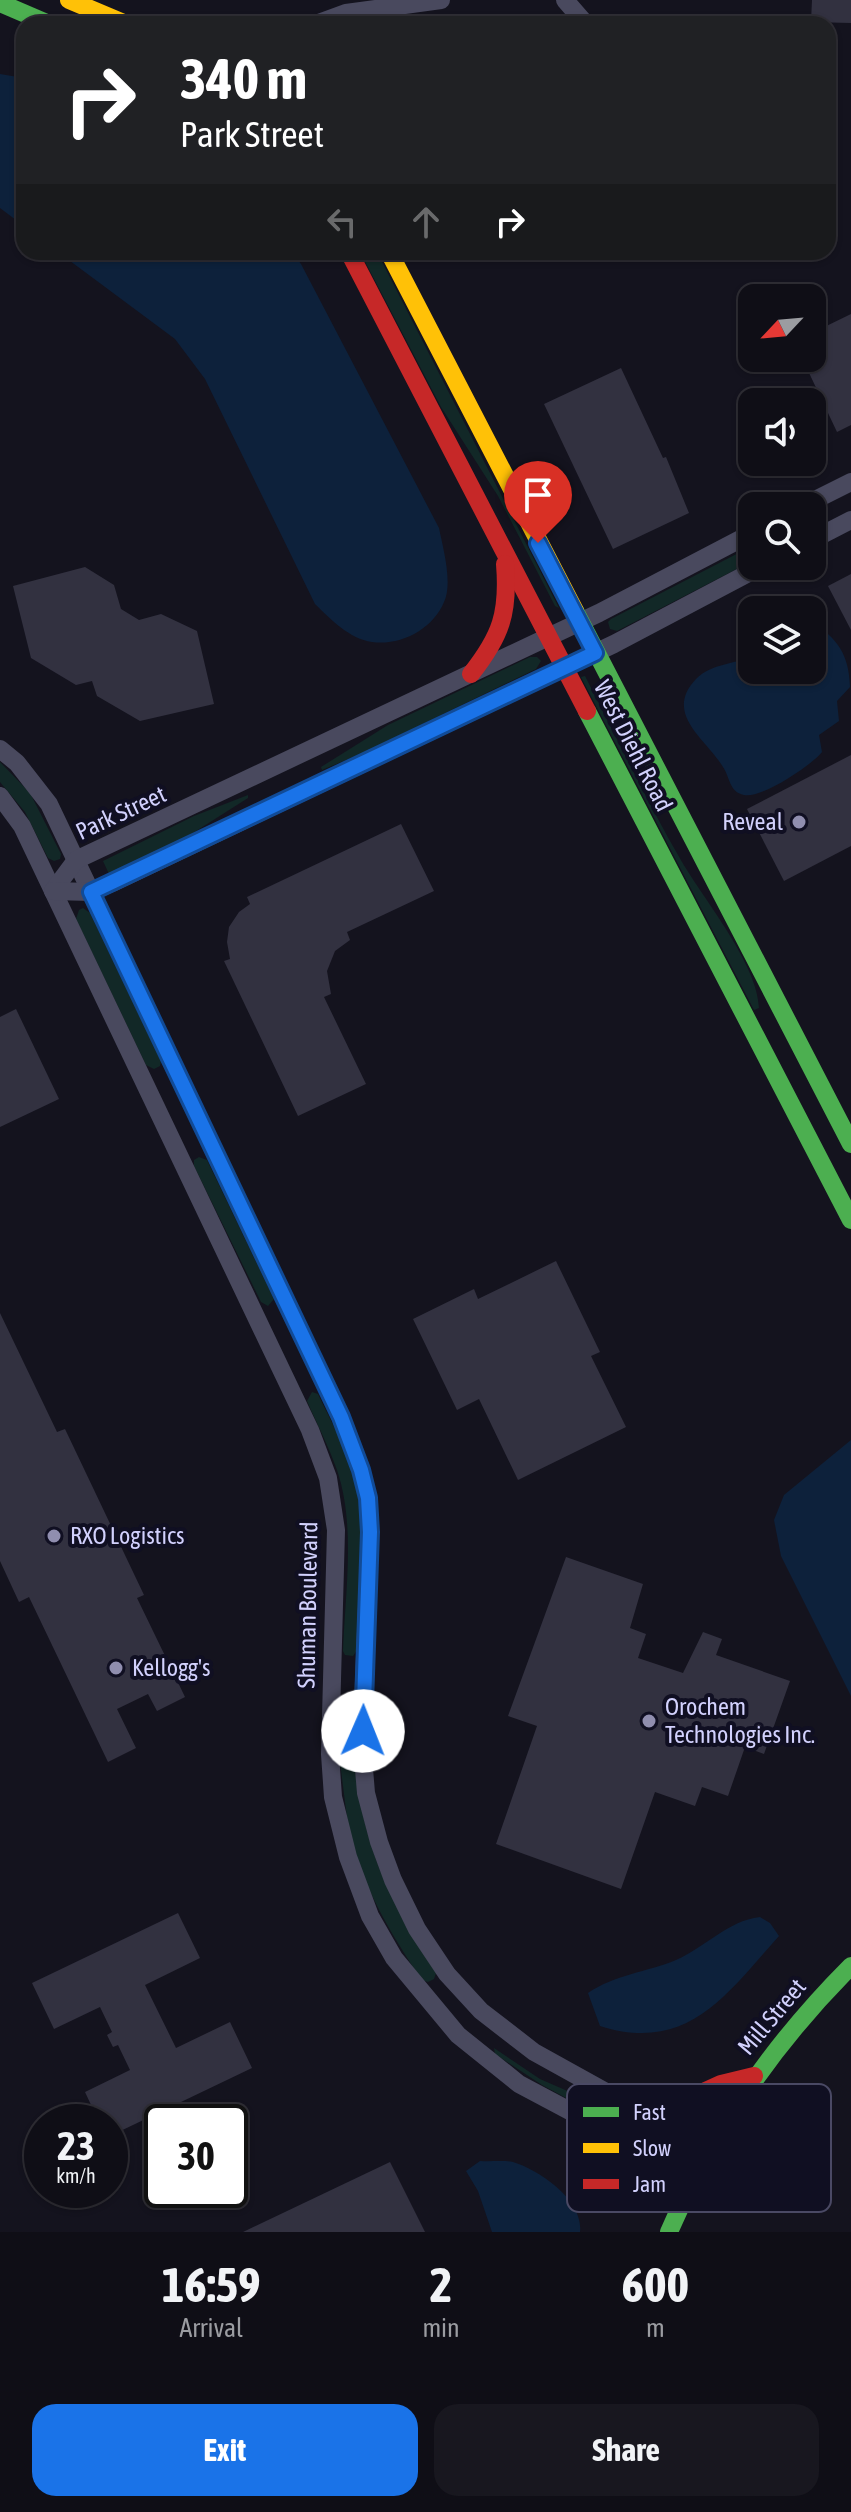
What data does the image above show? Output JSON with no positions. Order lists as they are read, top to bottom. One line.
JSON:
{"streets":{"street":["West Diehl Road","Park Street","Shuman Boulevard","Mill Street"]},"crossings":[["West Diehl Road","Park Street"],["Park Street","Shuman Boulevard"]],"places":["Reveal","RXO Logistics","Kellogg's","Orochem Technologies Inc."],"legend":["Fast","Slow","Jam"],"north":"bottom left","page":{"turn":["340 m","Park Street"],"speed":"23 km/h","limit":"30","eta":["16:59","Arrival","2","min","600","m"],"buttons":["Exit","Share"]}}
